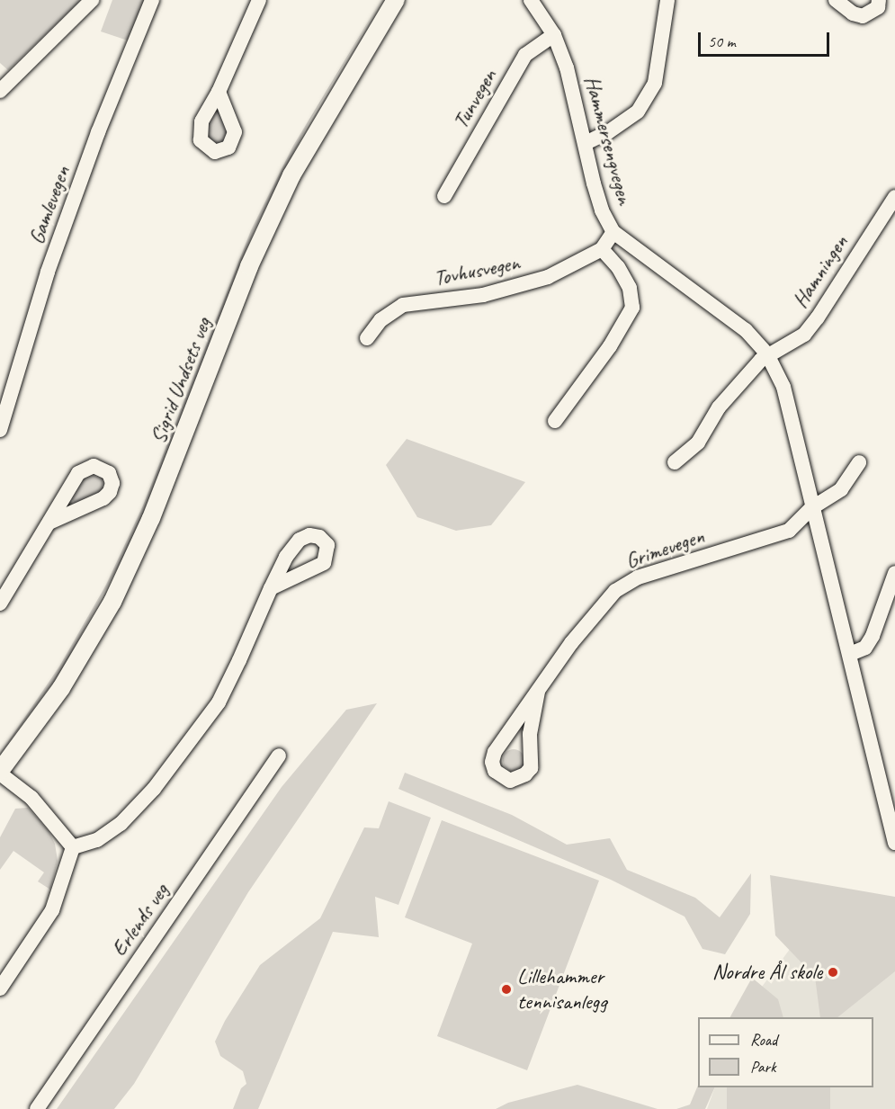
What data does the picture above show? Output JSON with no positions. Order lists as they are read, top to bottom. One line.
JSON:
{"streets":{"street":["Tunvegen","Hammersengvegen","Gamlevegen","Tovhusvegen","Hamningen","Sigrid Undsets veg","Grimevegen","Erlends veg"]},"crossings":[["Tunvegen","Hammersengvegen"],["Hammersengvegen","Tovhusvegen"],["Hammersengvegen","Hamningen"],["Hammersengvegen","Grimevegen"]],"places":["Nordre Ål skole","Lillehammer tennisanlegg"],"legend":["Road","Park"],"scale_bar":"50 m"}
